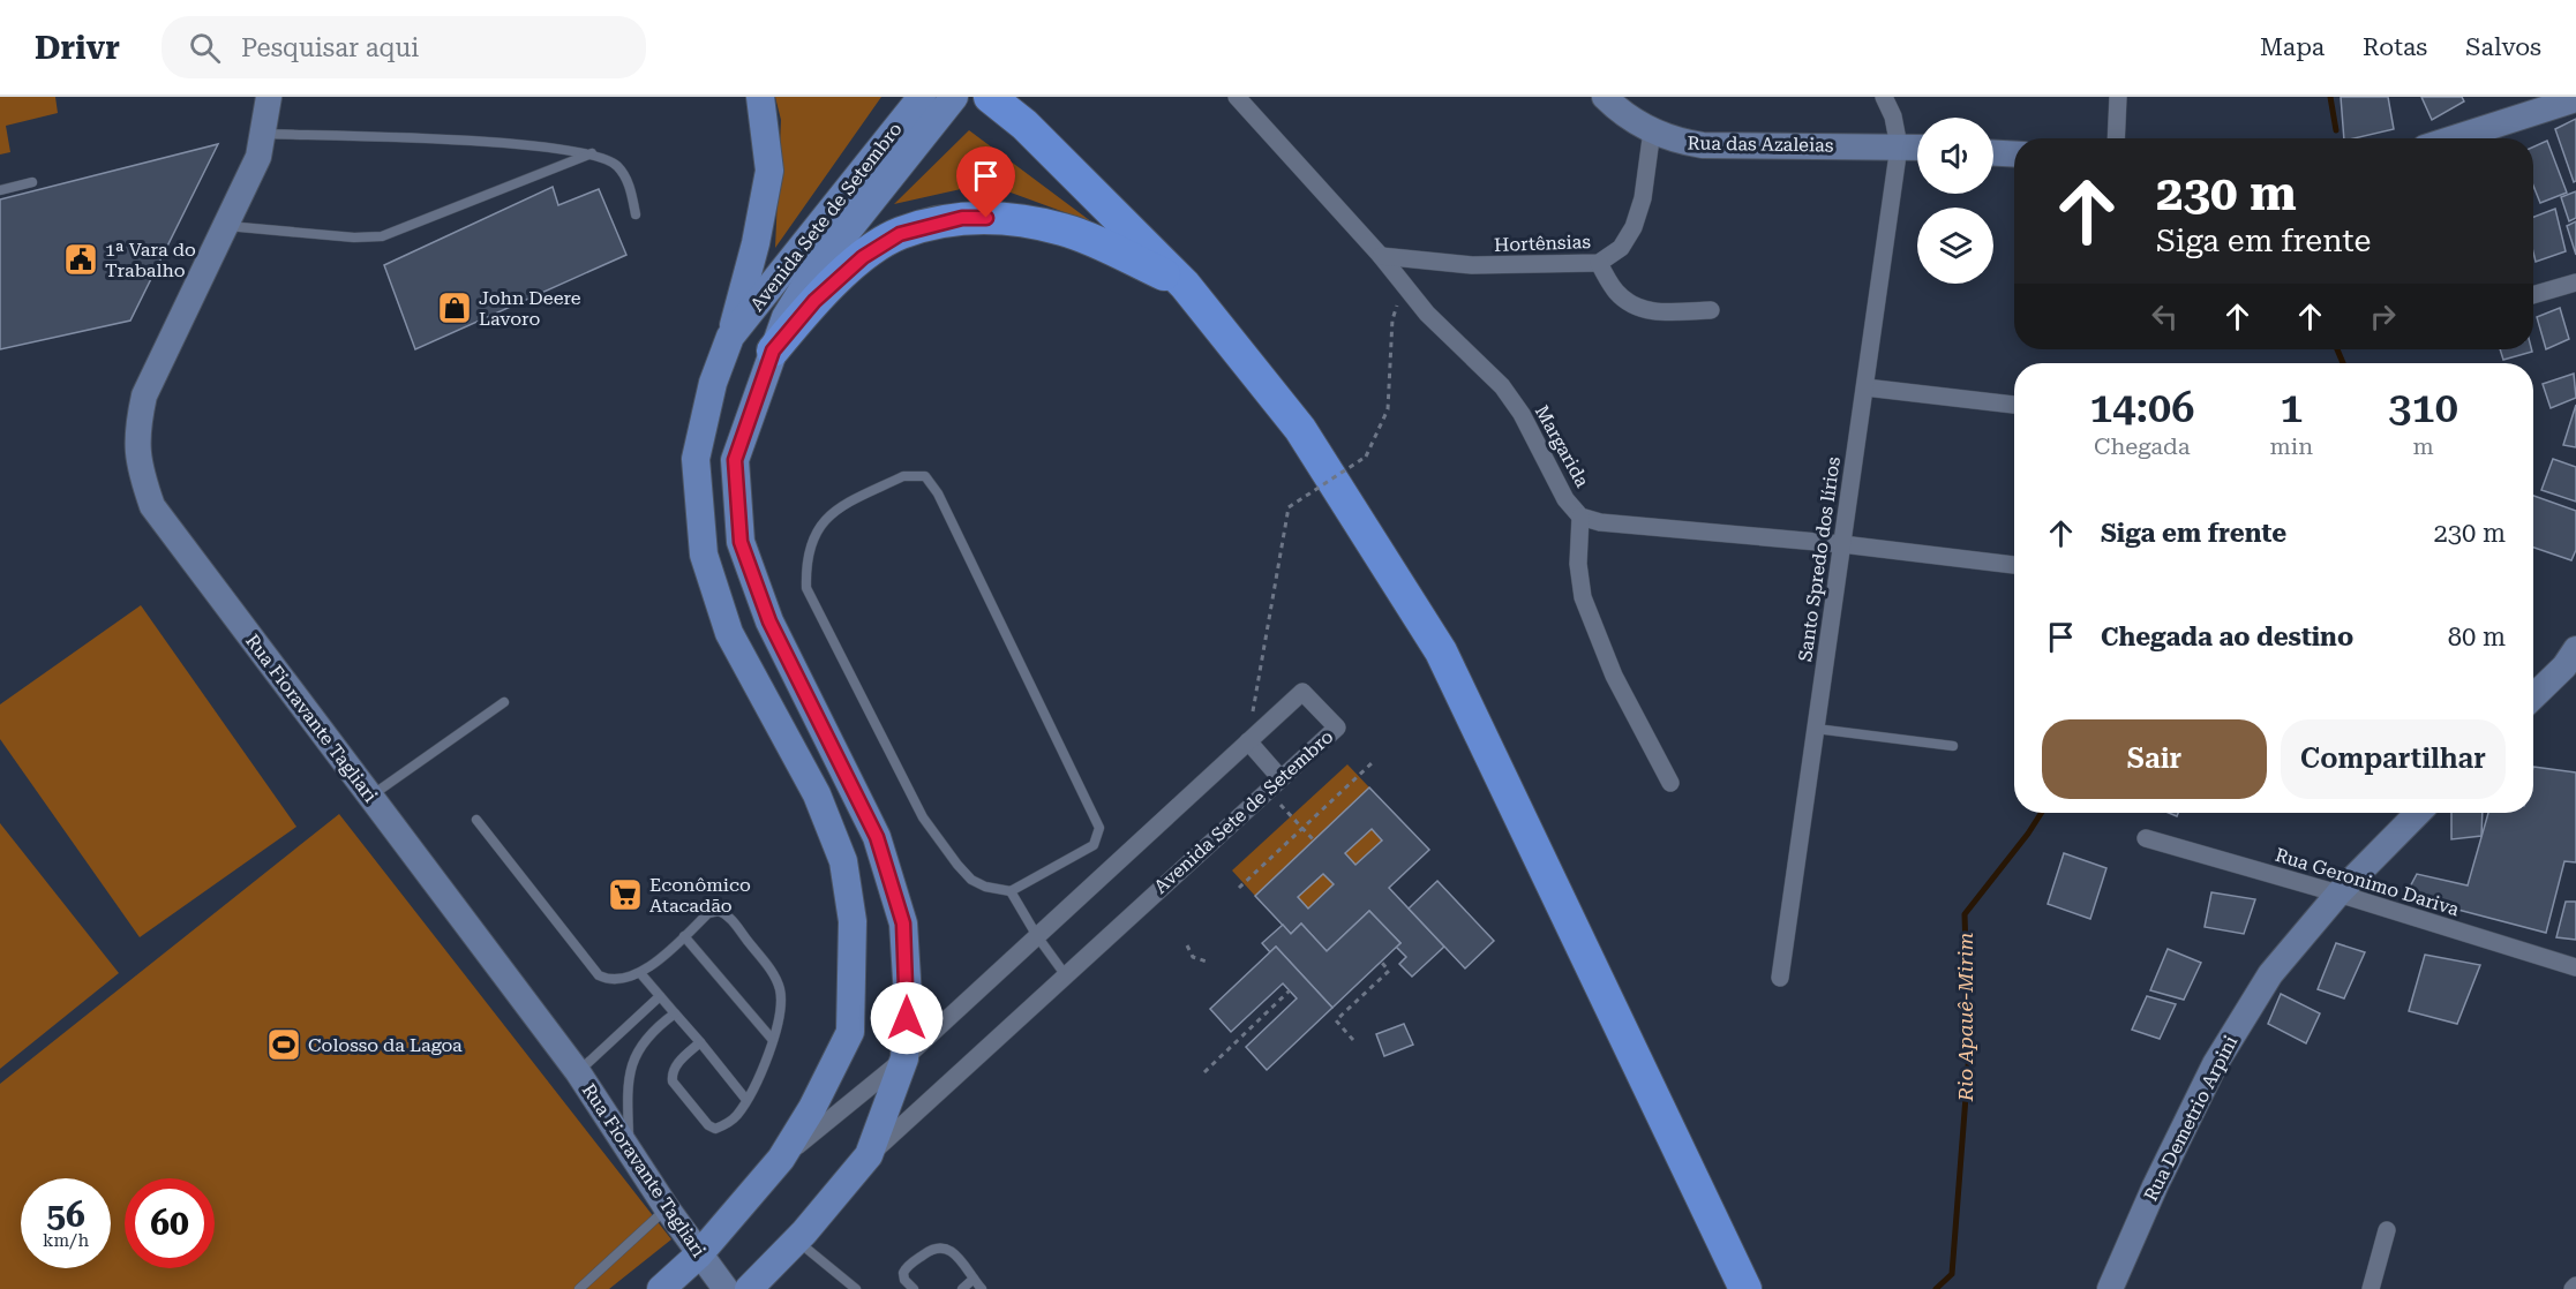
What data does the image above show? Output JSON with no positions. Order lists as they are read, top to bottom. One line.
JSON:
{"streets":{"main road":["Avenida Sete de Setembro"],"street":["Rua das Azaleias","Hortênsias","Margarida","Santo Spredo dos lírios","Rua Fioravante Tagliari","Rua Geronimo Dariva","Rua Demetrio Arpini"]},"crossings":[["Rua das Azaleias","Hortênsias"],["Rua das Azaleias","Santo Spredo dos lírios"],["Avenida Sete de Setembro","Rua Fioravante Tagliari"],["Hortênsias","Margarida"],["Margarida","Santo Spredo dos lírios"],["Rua Geronimo Dariva","Rua Demetrio Arpini"]],"water":["Rio Apauê-Mirim"],"places":{"public building":["1ª Vara do Trabalho"],"shop":["John Deere Lavoro"],"supermarket":["Econômico Atacadão"],"sports":["Colosso da Lagoa"]},"page":{"header":"Drivr","search":"Pesquisar aqui","nav":["Mapa","Rotas","Salvos"],"turn":["230 m","Siga em frente"],"eta":["14:06","Chegada","1","min","310","m"],"list":[{"name":"Siga em frente","value":"230 m"},{"name":"Chegada ao destino","value":"80 m"}],"buttons":["Sair","Compartilhar"],"speed":"56 km/h","limit":"60"}}
